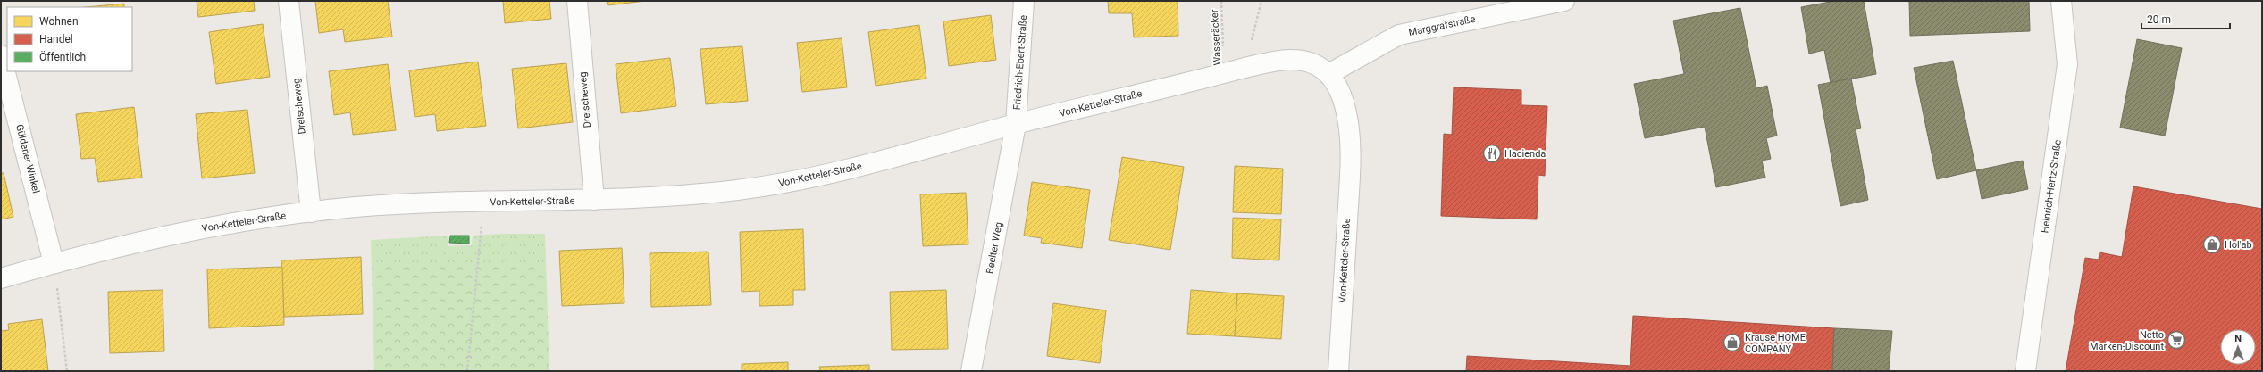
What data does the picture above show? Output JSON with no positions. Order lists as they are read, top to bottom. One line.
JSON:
{"streets":{"street":["Marggrafstraße","Friedrich-Ebert-Straße","Dreischeweg","Von-Ketteler-Straße","Güldener Winkel","Heinrich-Hertz-Straße","Beelter Weg"],"path":["Wasseräcker"]},"crossings":[["Marggrafstraße","Von-Ketteler-Straße"],["Wasseräcker","Von-Ketteler-Straße"],["Friedrich-Ebert-Straße","Von-Ketteler-Straße"],["Friedrich-Ebert-Straße","Beelter Weg"],["Dreischeweg","Von-Ketteler-Straße"],["Von-Ketteler-Straße","Güldener Winkel"],["Von-Ketteler-Straße","Beelter Weg"]],"places":{"restaurant":["Hacienda"],"shop":["Hol'ab","Krause HOME COMPANY"],"supermarket":["Netto Marken-Discount"]},"legend":["Wohnen","Handel","Öffentlich"],"scale_bar":"20 m","north":"top"}
